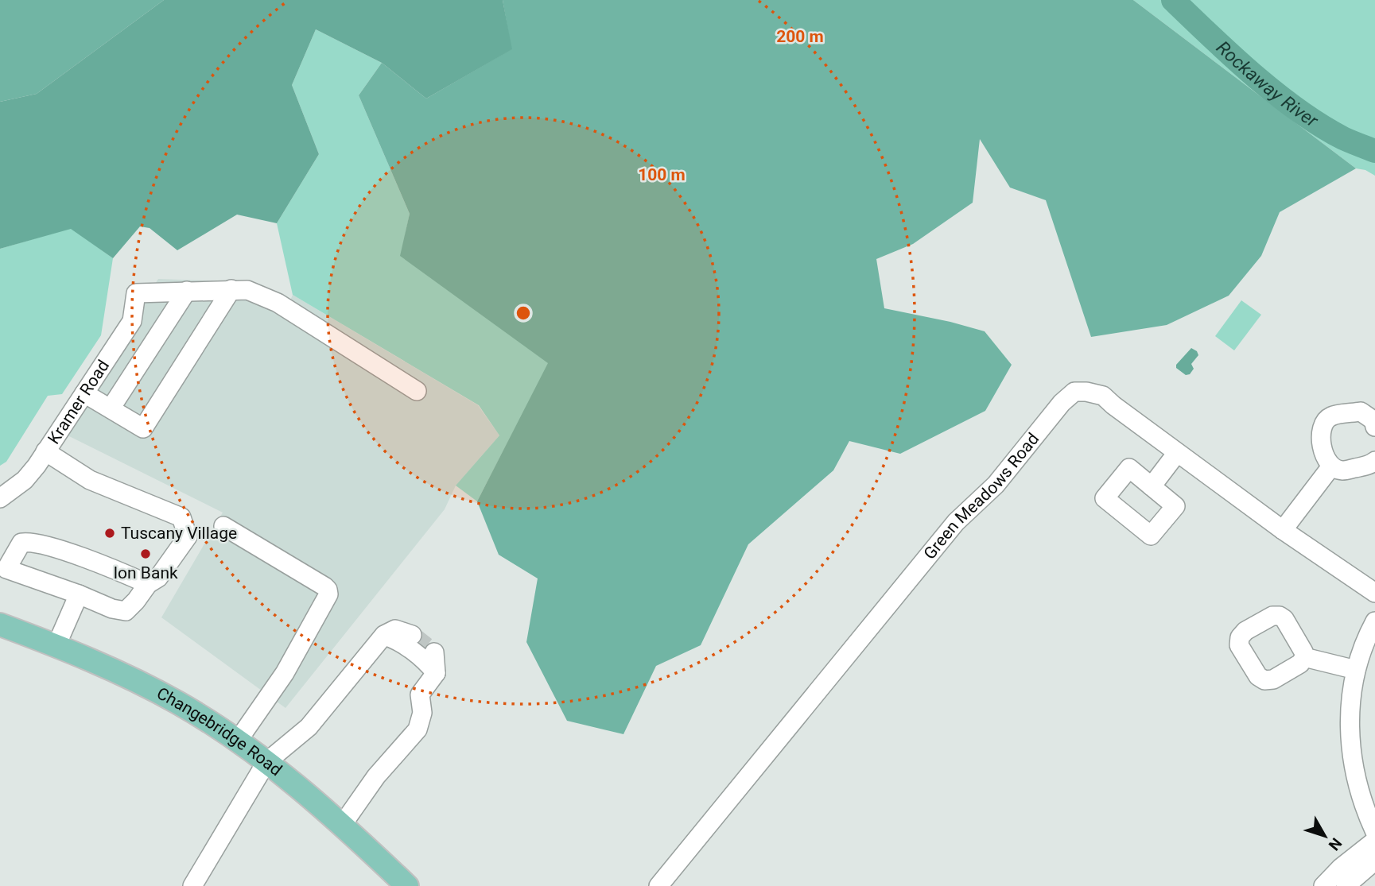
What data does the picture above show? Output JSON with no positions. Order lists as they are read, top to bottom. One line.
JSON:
{"streets":{"main road":["Changebridge Road"],"street":["Kramer Road","Green Meadows Road"]},"water":["Rockaway River"],"places":["Tuscany Village","Ion Bank"],"north":"bottom right","rings":["200 m","100 m"]}
